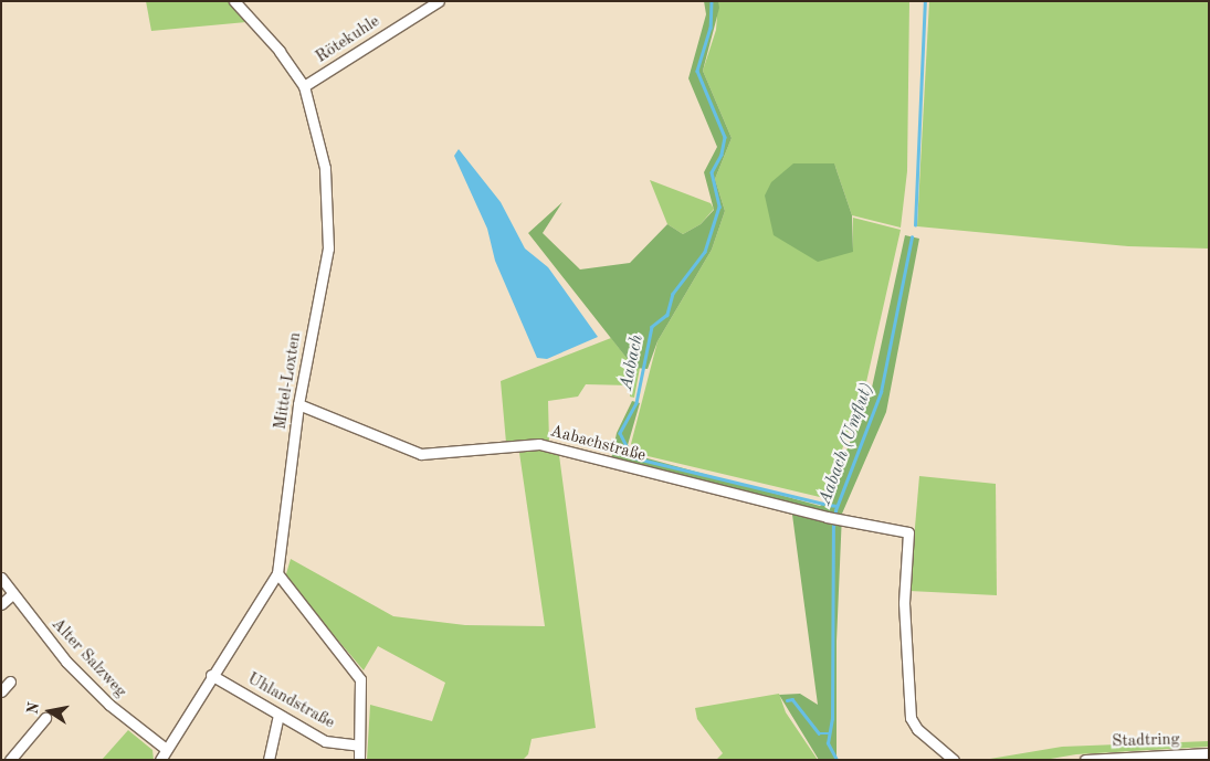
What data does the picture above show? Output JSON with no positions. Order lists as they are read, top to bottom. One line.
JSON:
{"streets":{"street":["Rötekuhle","Mittel-Loxten","Aabachstraße","Alter Salzweg","Uhlandstraße","Stadtring"]},"crossings":[["Rötekuhle","Mittel-Loxten"],["Mittel-Loxten","Aabachstraße"],["Mittel-Loxten","Alter Salzweg"],["Mittel-Loxten","Uhlandstraße"]],"water":["Aabach","Aabach (Umflut)"],"north":"left"}
